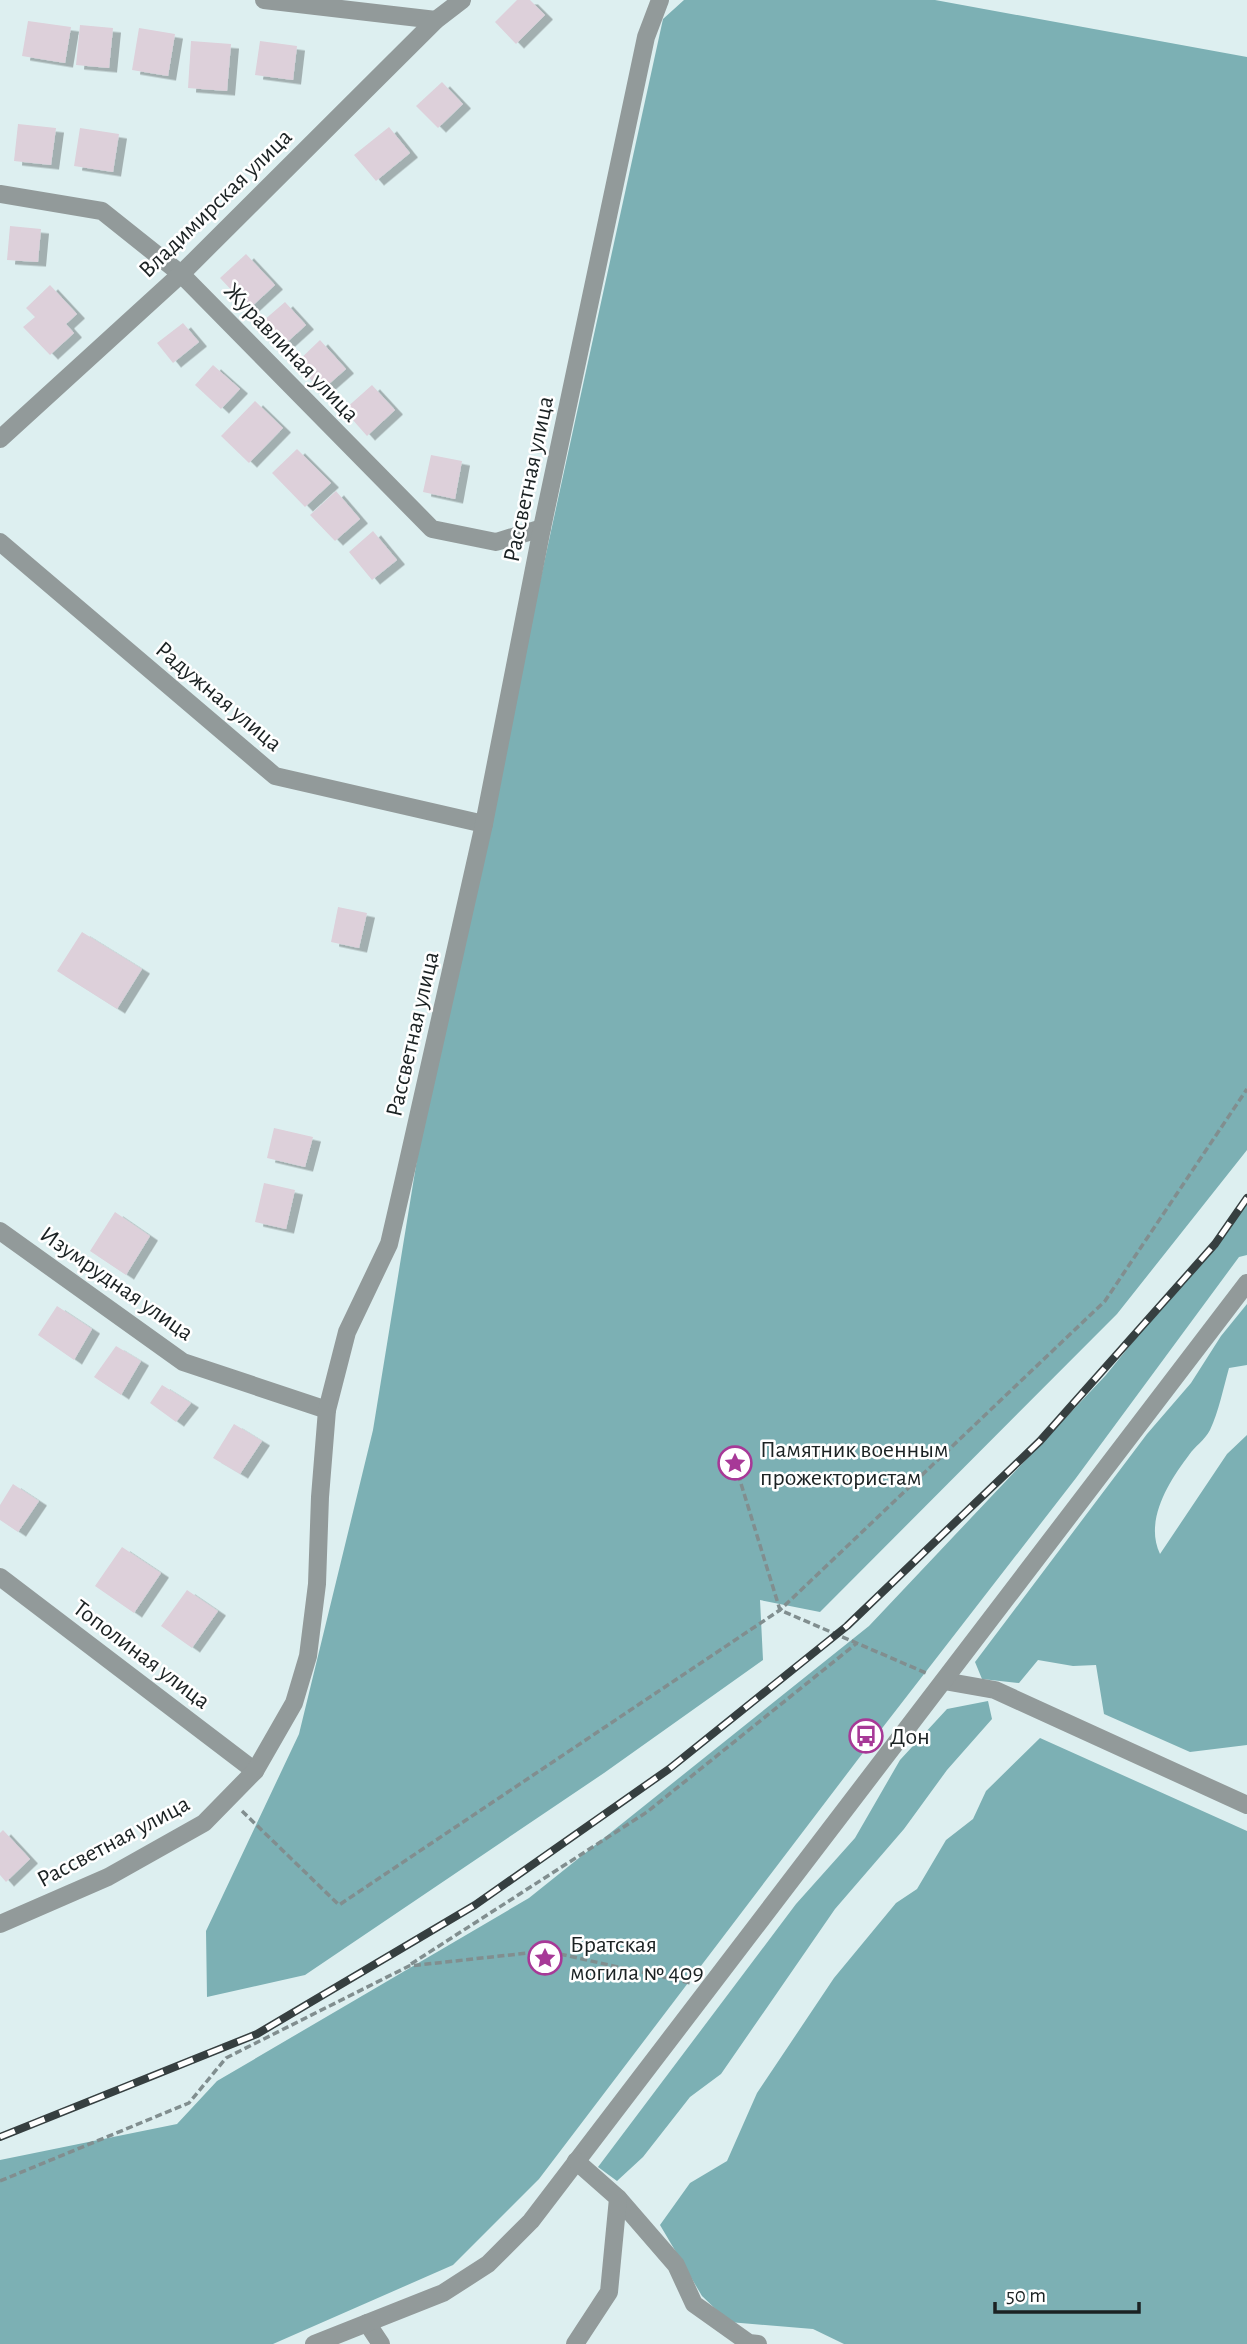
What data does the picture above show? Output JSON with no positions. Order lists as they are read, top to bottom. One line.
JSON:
{"streets":{"street":["Владимирская улица","Журавлиная улица","Рассветная улица","Радужная улица","Изумрудная улица","Тополиная улица"]},"crossings":[["Владимирская улица","Журавлиная улица"],["Журавлиная улица","Рассветная улица"],["Рассветная улица","Радужная улица"],["Рассветная улица","Изумрудная улица"],["Рассветная улица","Тополиная улица"]],"places":{"place":["Памятник военным прожектористам","Братская могила № 409"],"bus stop":["Дон"]},"scale_bar":"50 m"}
